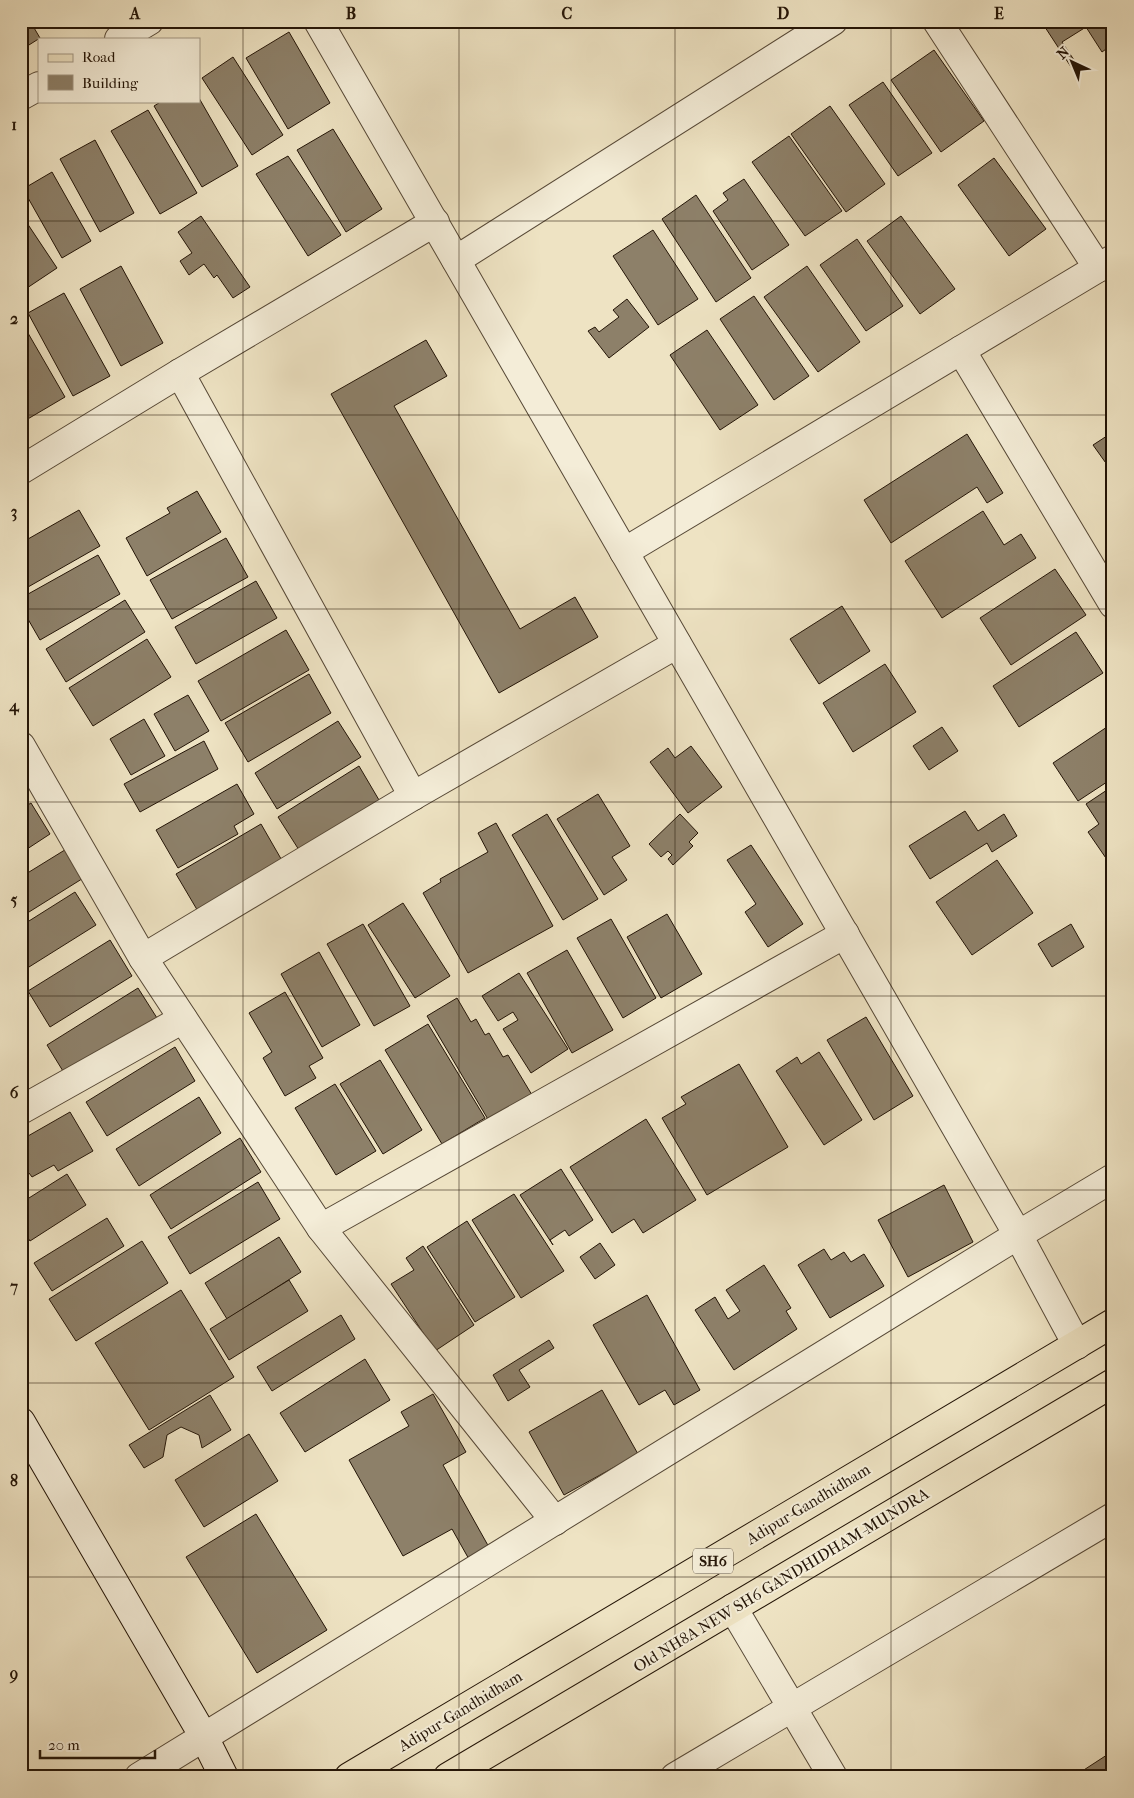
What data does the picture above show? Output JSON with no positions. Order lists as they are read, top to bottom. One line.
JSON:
{"streets":{"main road":["Adipur-Gandhidham","SH6","Old NH8A NEW SH6 GANDHIDHAM-MUNDRA"]},"legend":["Road","Building"],"scale_bar":"20 m","north":"top left","grid":{"columns":["A","B","C","D","E"],"rows":["1","2","3","4","5","6","7","8","9"]}}
